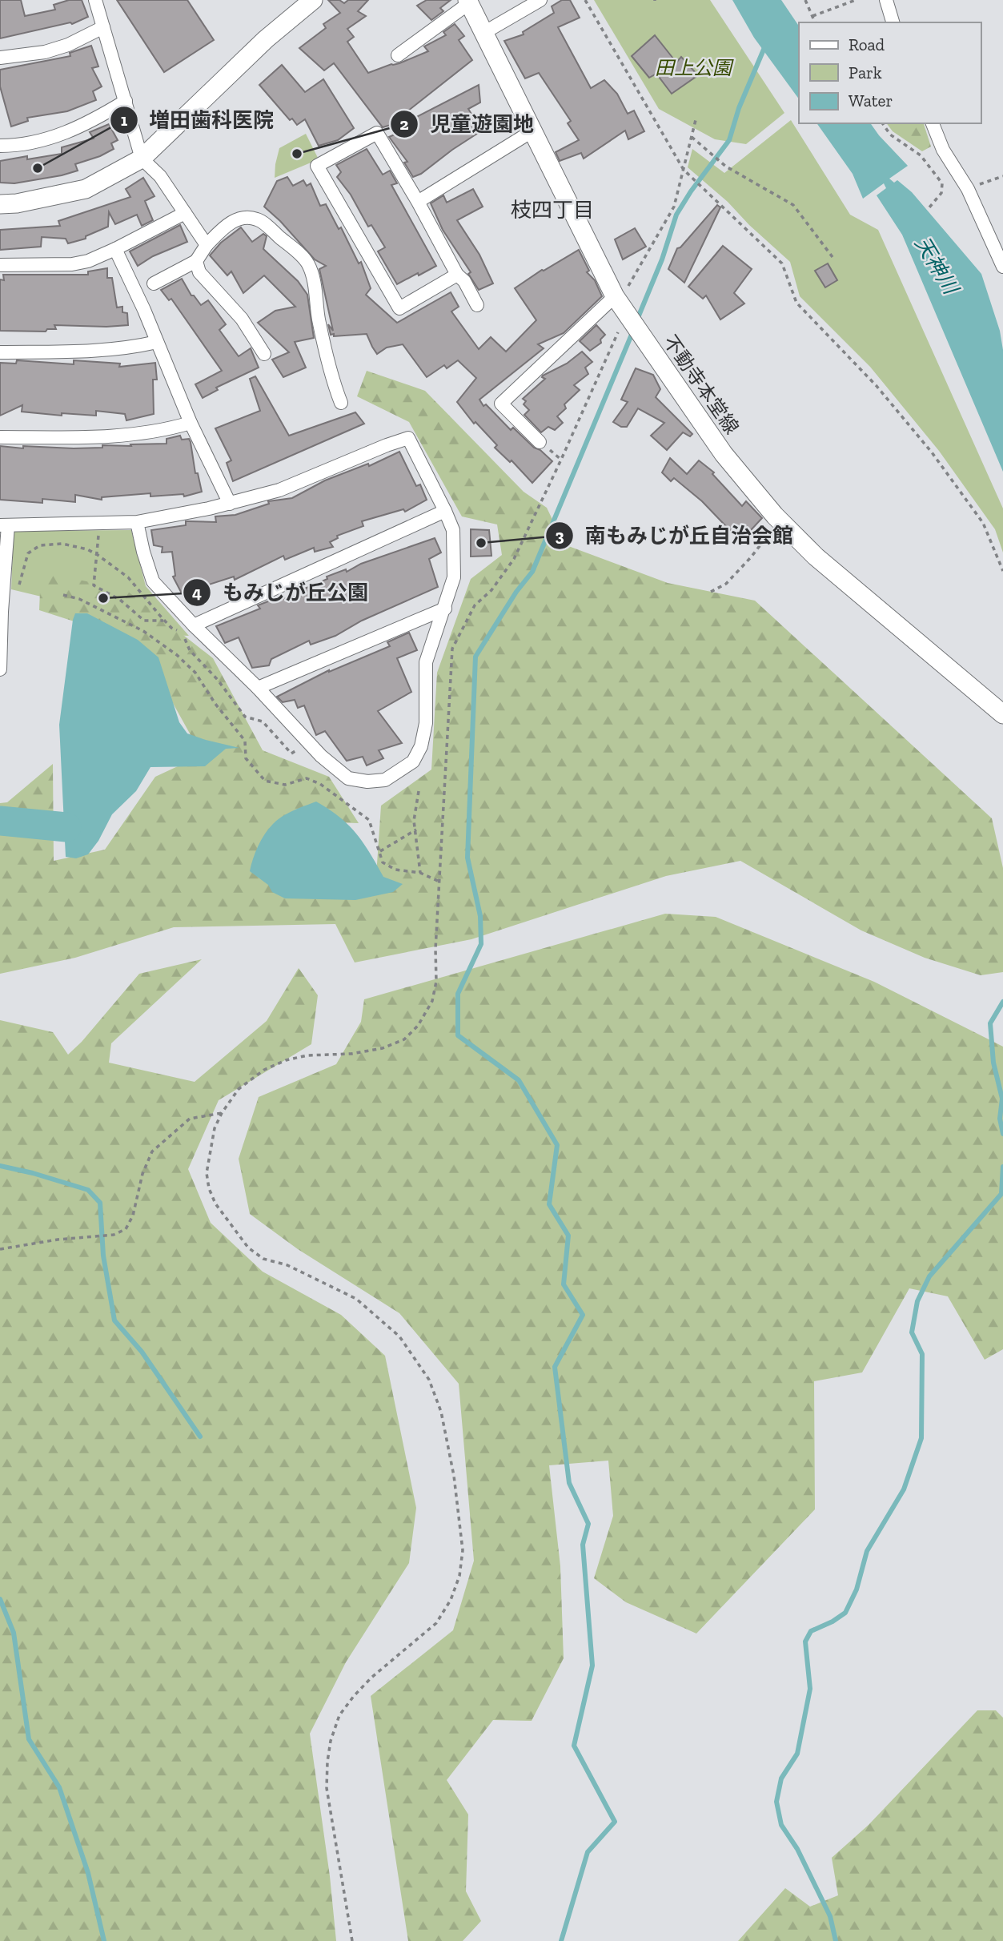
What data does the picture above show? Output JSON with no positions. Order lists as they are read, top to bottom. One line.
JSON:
{"streets":{"main road":["不動寺本堂線"]},"districts":["枝四丁目"],"water":["天神川"],"parks":["田上公園"],"places":["児童遊園地","増田歯科医院","南もみじが丘自治会館","もみじが丘公園"],"legend":["Road","Park","Water"]}
